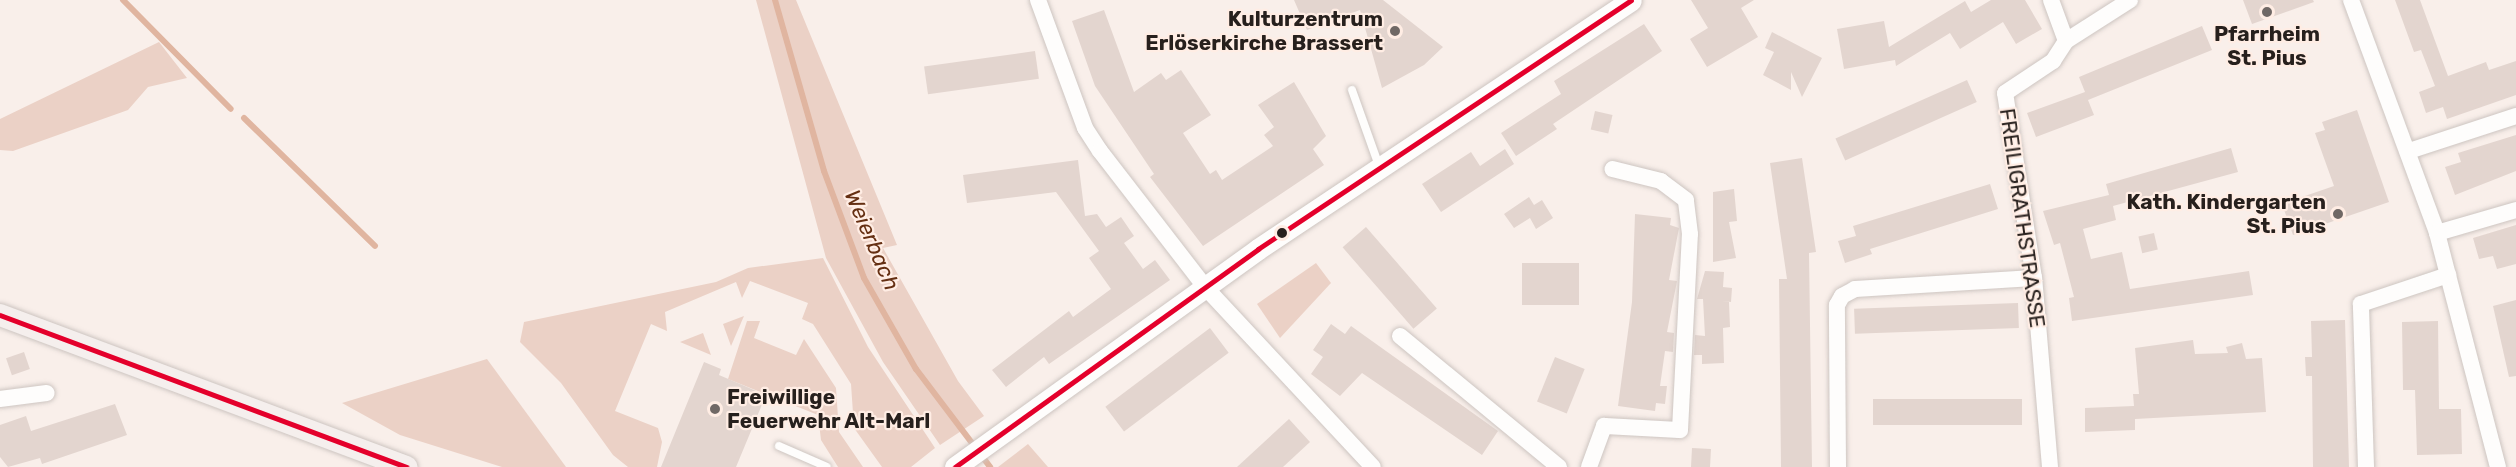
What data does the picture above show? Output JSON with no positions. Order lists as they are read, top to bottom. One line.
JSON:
{"streets":{"street":["FREILIGRATHSTRASSE"]},"water":["Weierbach"],"places":["Pfarrheim St. Pius","Kulturzentrum Erlöserkirche Brassert","Kath. Kindergarten St. Pius","Freiwillige Feuerwehr Alt-Marl"]}
